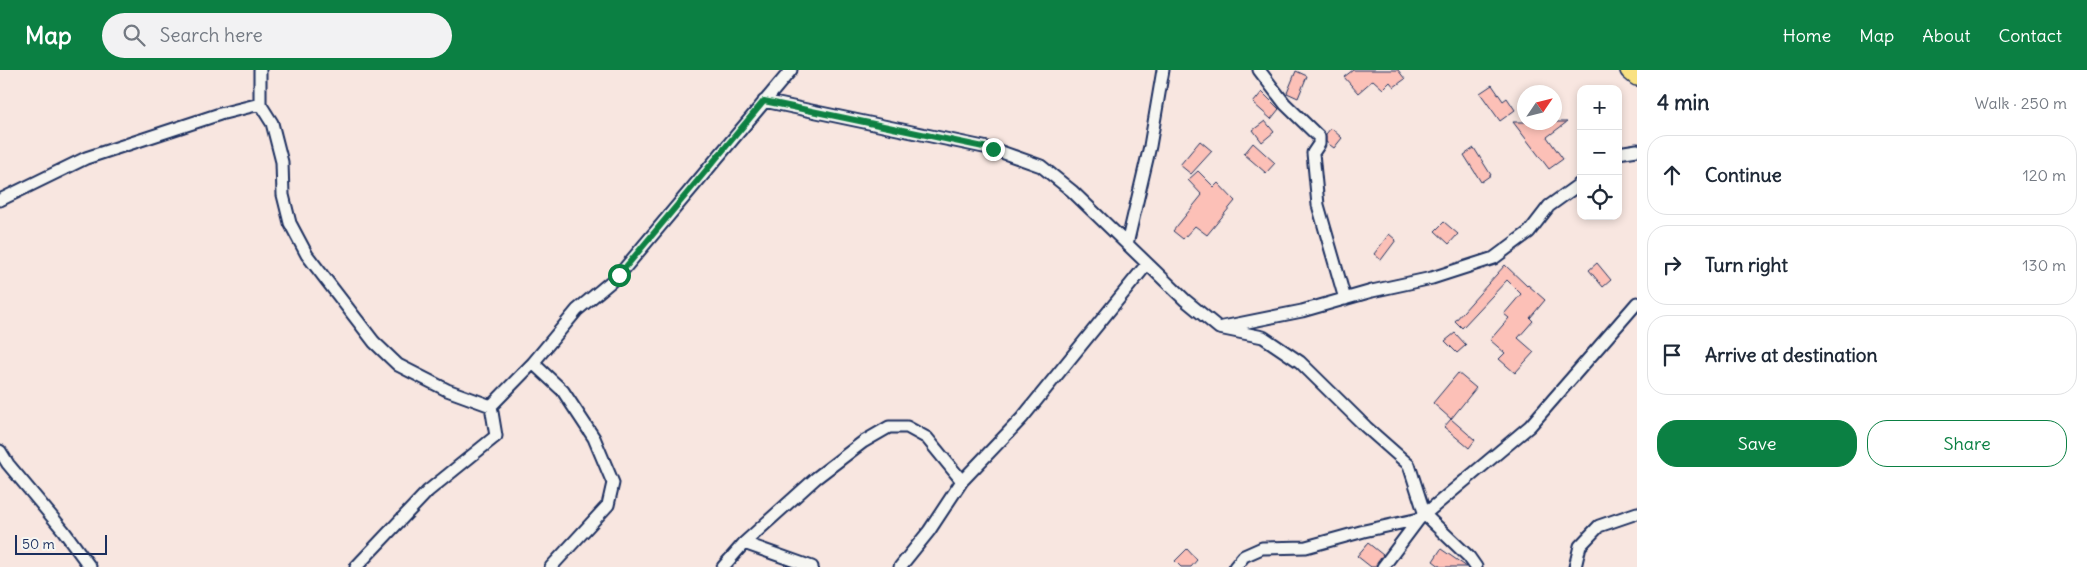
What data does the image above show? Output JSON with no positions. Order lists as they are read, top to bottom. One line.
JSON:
{"scale_bar":"50 m","north":"top right","page":{"header":"Map","search":"Search here","nav":["Home","Map","About","Contact"],"heading":["4 min","Walk · 250 m"],"map_buttons":["+","−"],"list":[["Continue","120 m"],["Turn right","130 m"],"Arrive at destination"],"buttons":["Save","Share"],"scale":"50 m"}}
